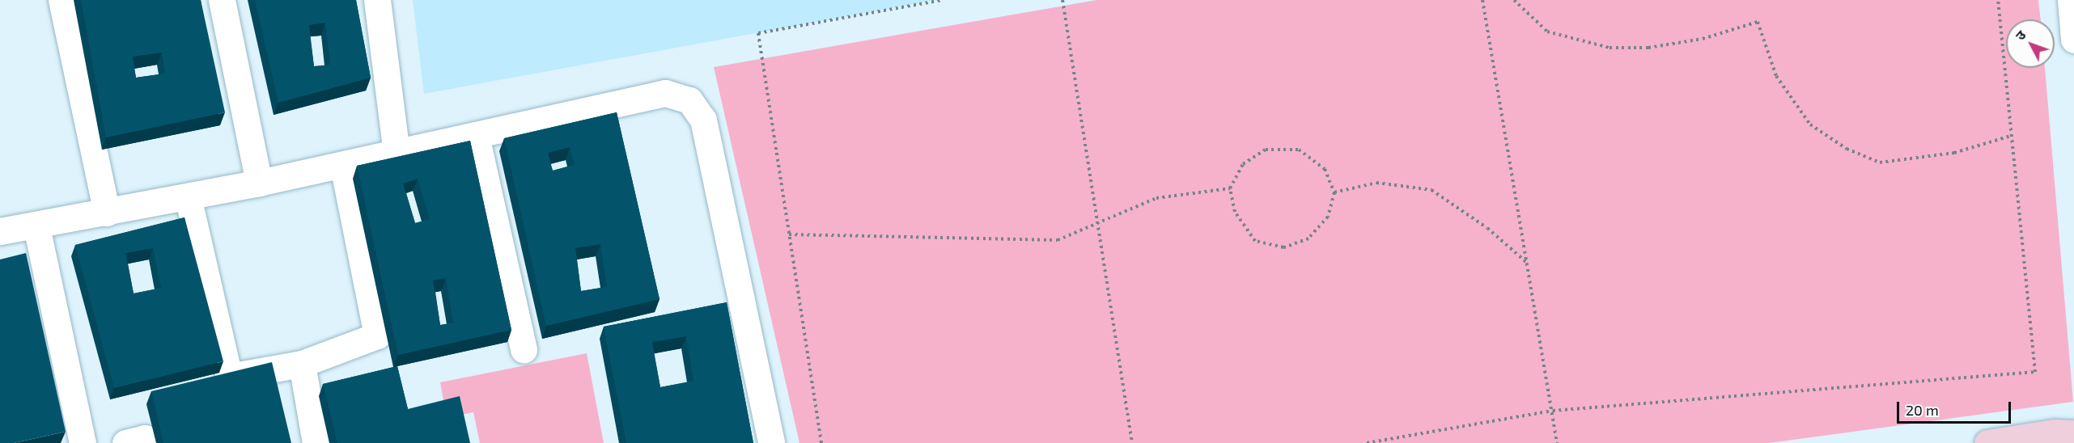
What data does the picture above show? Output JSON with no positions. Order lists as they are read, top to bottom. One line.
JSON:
{"scale_bar":"20 m","north":"top left"}
